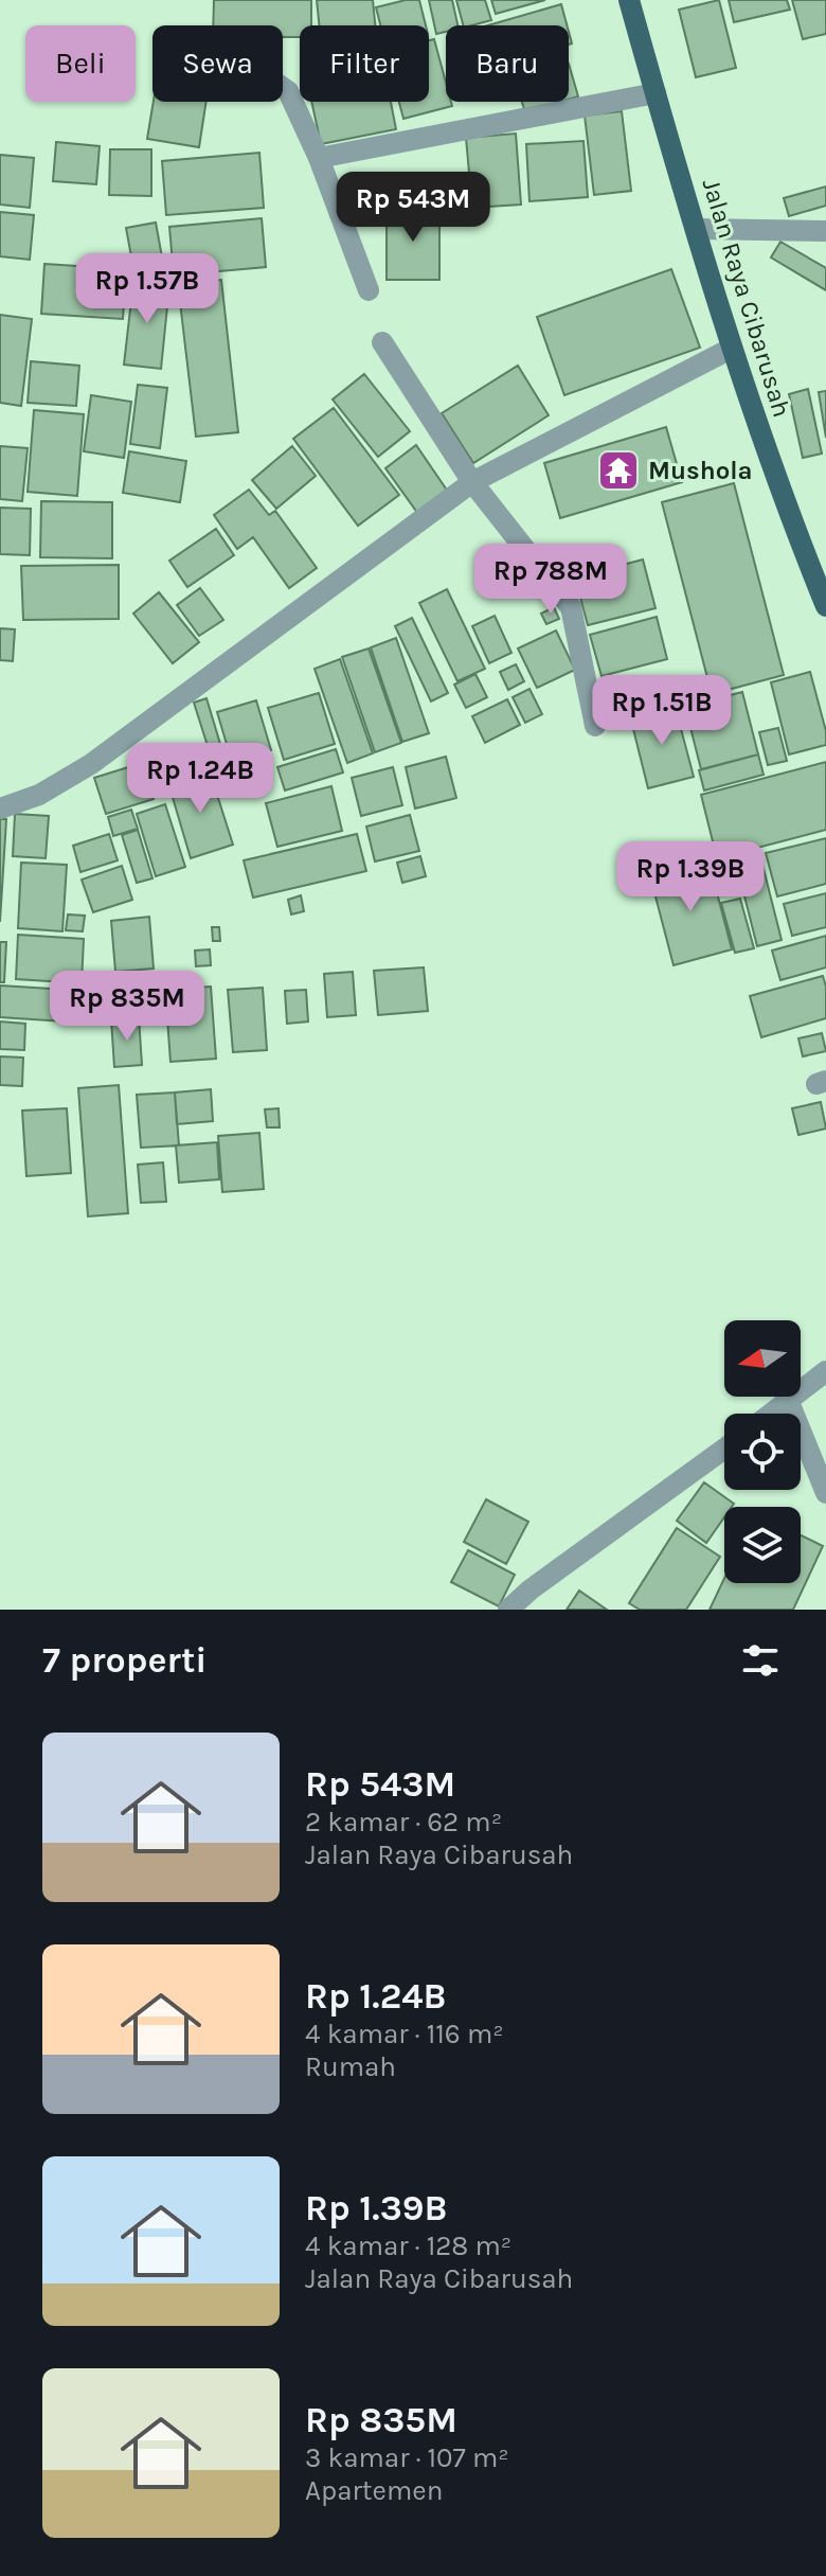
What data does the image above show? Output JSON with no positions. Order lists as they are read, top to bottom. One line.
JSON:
{"streets":{"main road":["Jalan Raya Cibarusah"]},"places":{"temple":["Mushola"]},"north":"left","page":{"chip":["Beli","Sewa","Filter","Baru"],"price":["Rp 543M","Rp 1.57B","Rp 788M","Rp 1.51B","Rp 1.24B","Rp 1.39B","Rp 835M"],"heading":"7 properti","list":[{"name":"Rp 543M","note":"2 kamar · 62 m² · Jalan Raya Cibarusah"},{"name":"Rp 1.24B","note":"4 kamar · 116 m² · Rumah"},{"name":"Rp 1.39B","note":"4 kamar · 128 m² · Jalan Raya Cibarusah"},{"name":"Rp 835M","note":"3 kamar · 107 m² · Apartemen"}]}}
